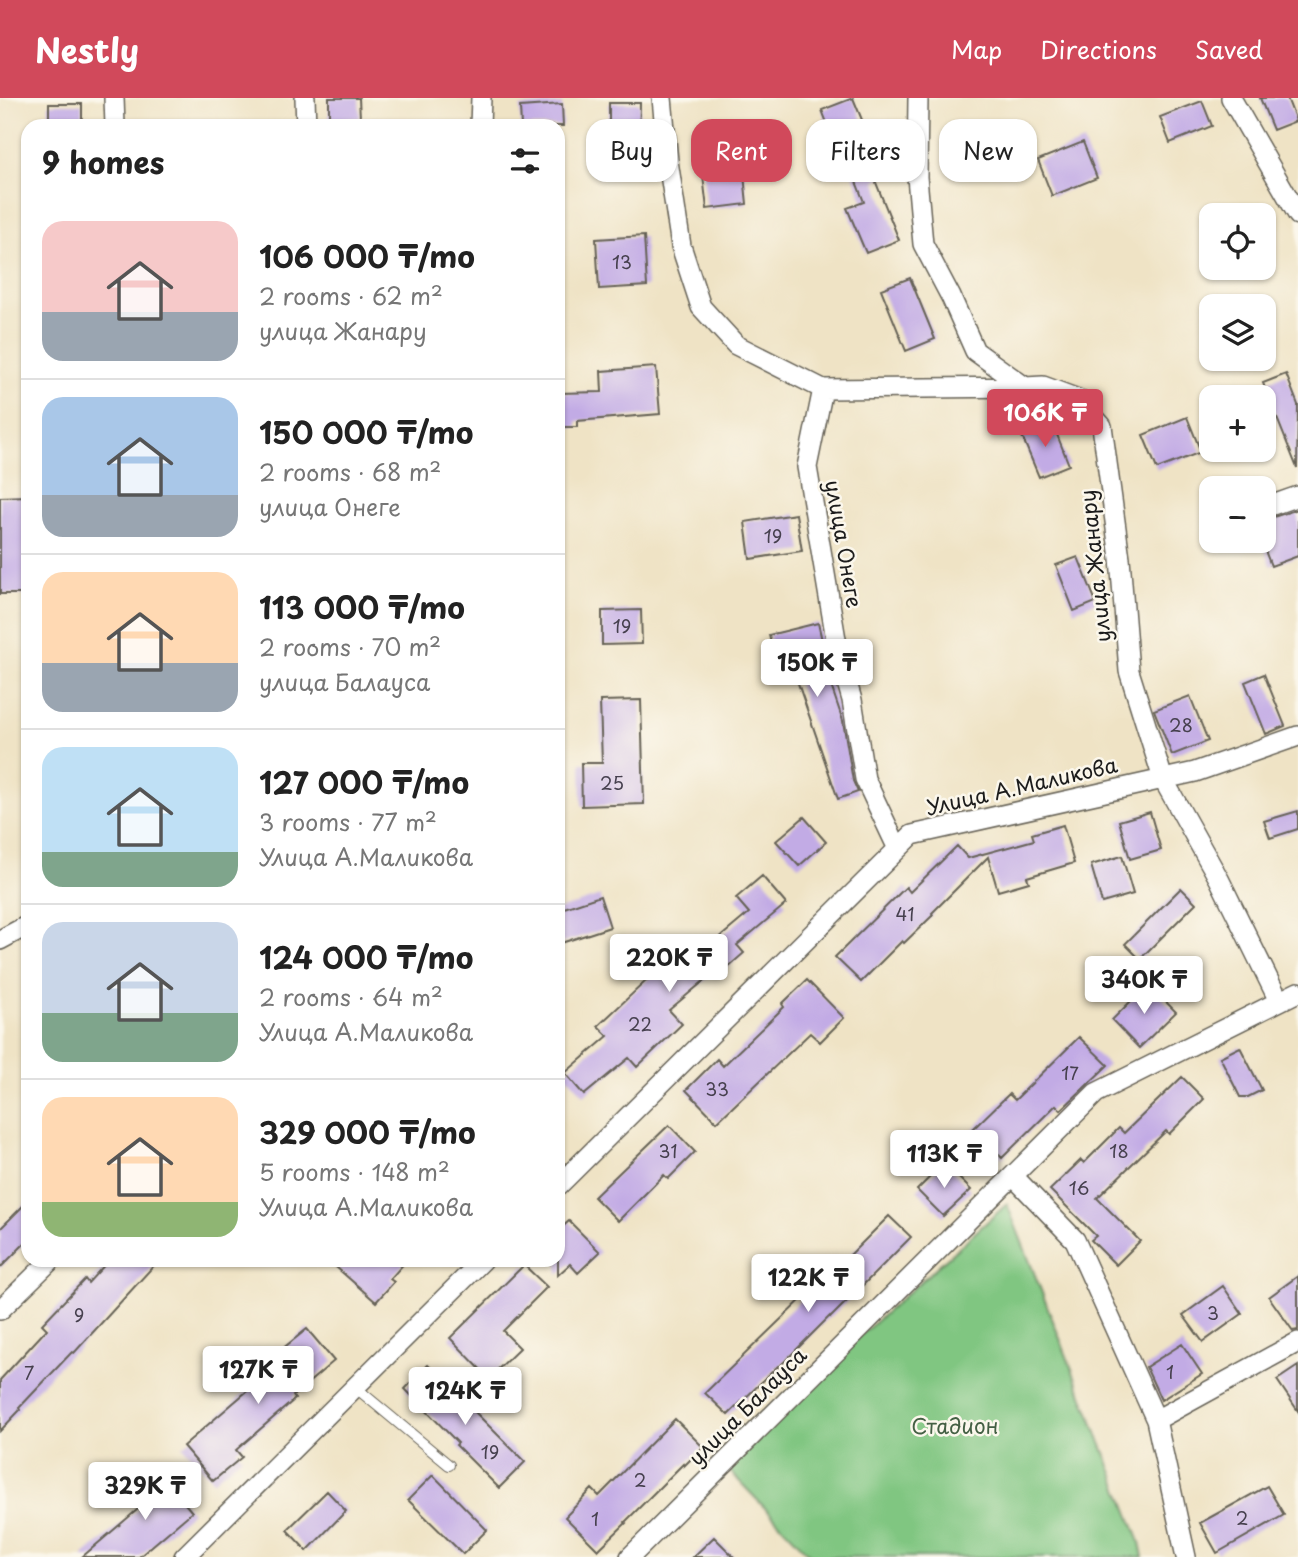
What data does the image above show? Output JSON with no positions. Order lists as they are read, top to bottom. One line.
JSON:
{"streets":{"street":["улица Онеге","улица Жанару","Улица А.Маликова","улица Балауса"]},"crossings":[["улица Онеге","Улица А.Маликова"],["улица Жанару","Улица А.Маликова"],["улица Жанару","улица Балауса"]],"parks":["Стадион"],"house_numbers":["13","19","19","28","25","41","22","17","33","31","18","16","3","9","1","7","19","2","2","1"],"page":{"header":"Nestly","nav":["Map","Directions","Saved"],"chip":["Buy","Rent","Filters","New"],"heading":"9 homes","map_buttons":["+","−"],"list":[{"name":"106 000 ₸/mo","note":"2 rooms · 62 m² · улица Жанару"},{"name":"150 000 ₸/mo","note":"2 rooms · 68 m² · улица Онеге"},{"name":"113 000 ₸/mo","note":"2 rooms · 70 m² · улица Балауса"},{"name":"127 000 ₸/mo","note":"3 rooms · 77 m² · Улица А.Маликова"},{"name":"124 000 ₸/mo","note":"2 rooms · 64 m² · Улица А.Маликова"},{"name":"329 000 ₸/mo","note":"5 rooms · 148 m² · Улица А.Маликова"}],"price":["106K ₸","150K ₸","220K ₸","340K ₸","113K ₸","122K ₸","127K ₸","124K ₸","329K ₸"]}}
